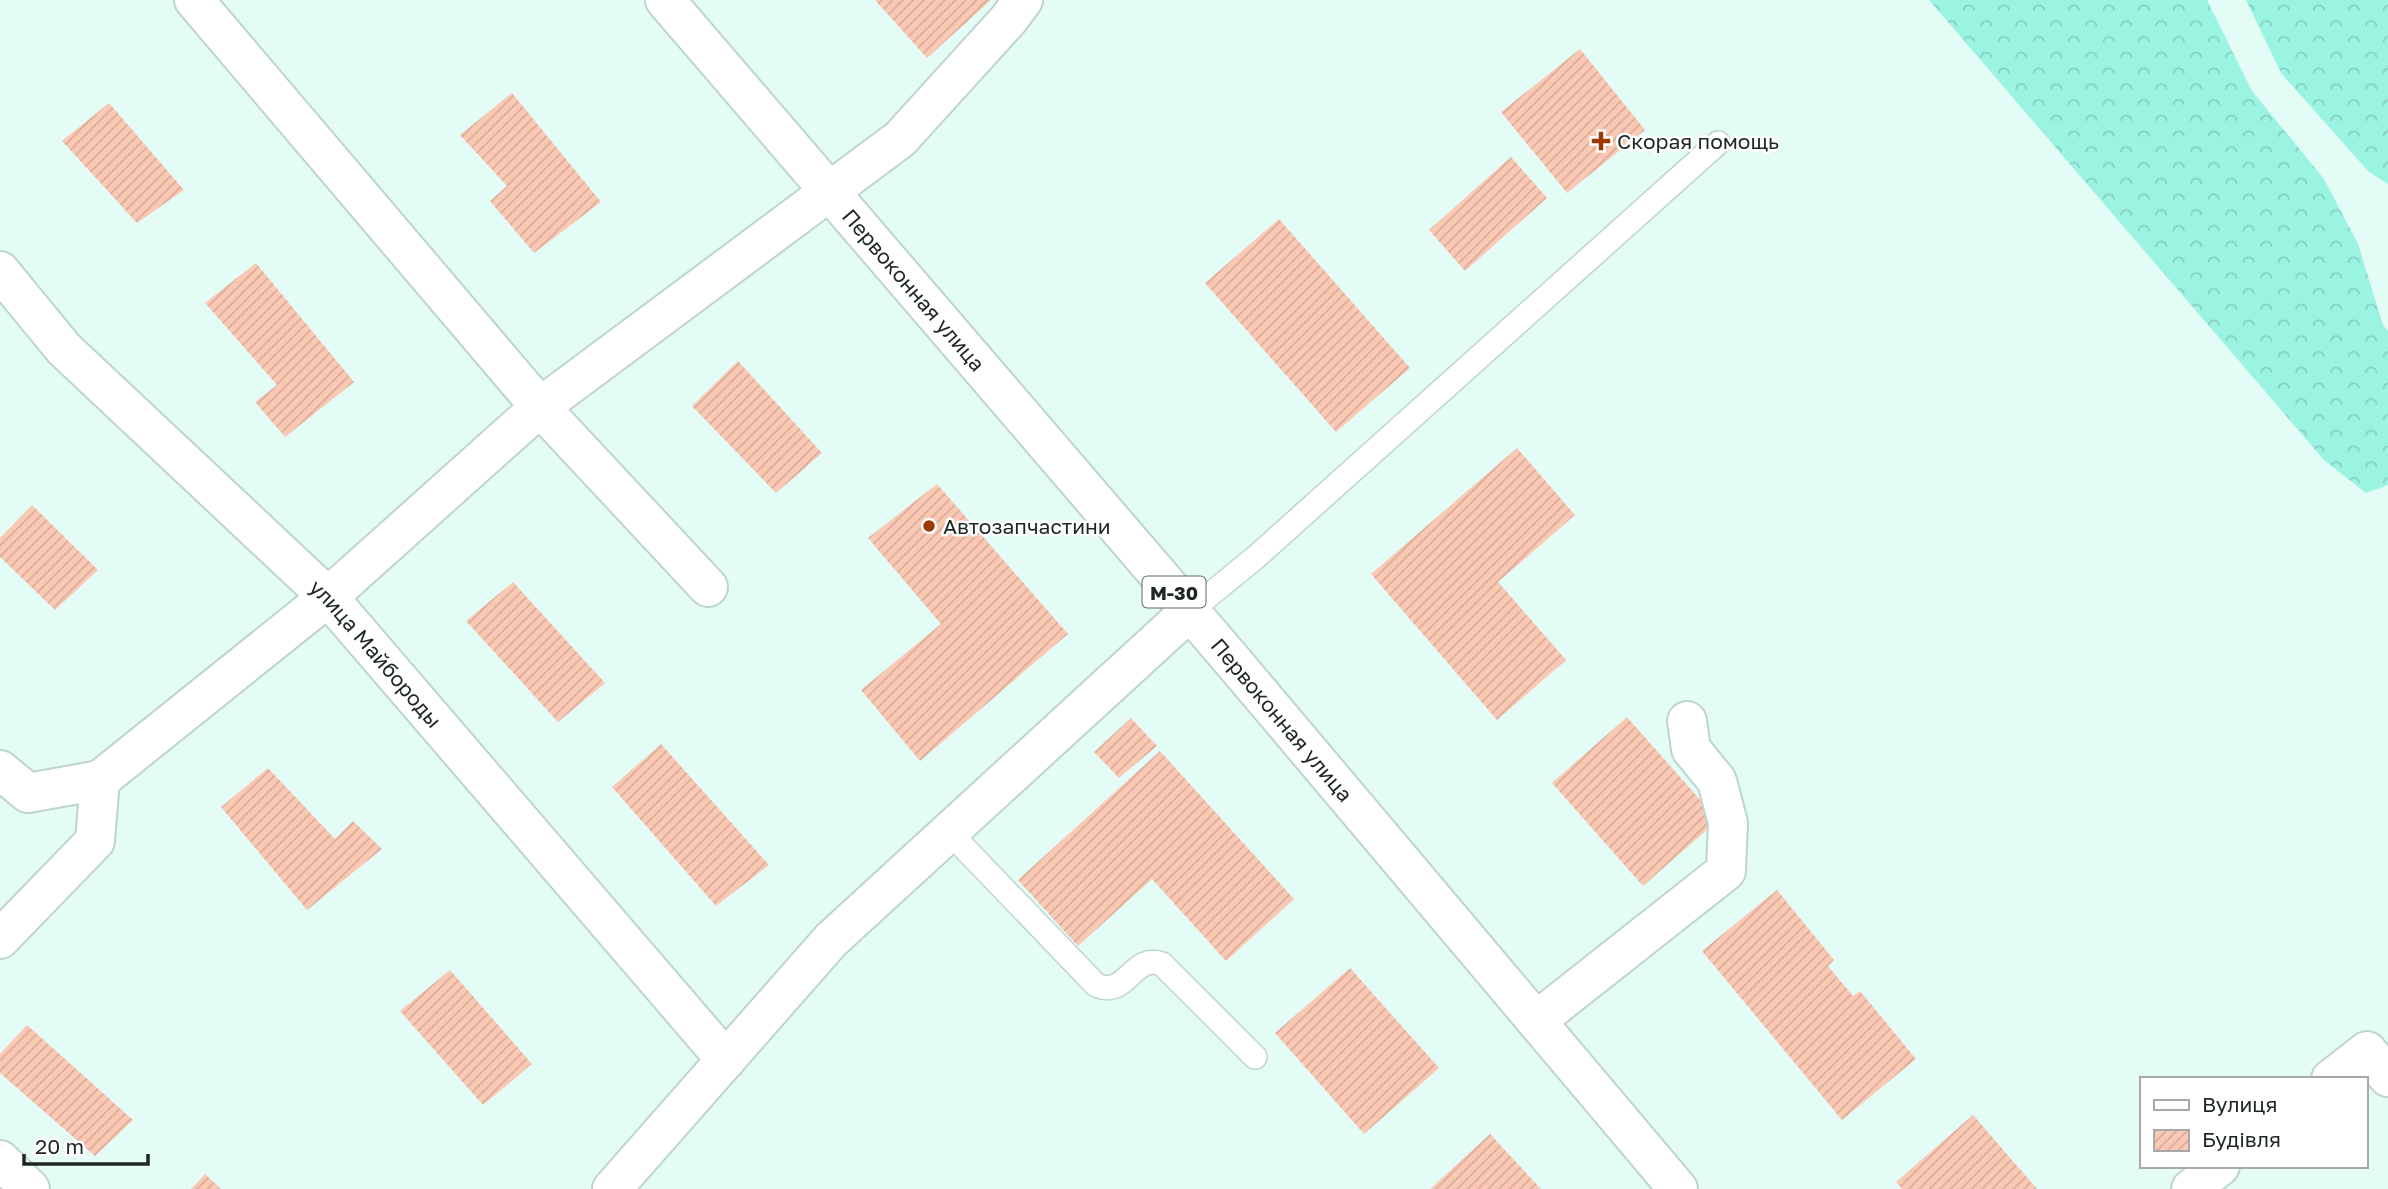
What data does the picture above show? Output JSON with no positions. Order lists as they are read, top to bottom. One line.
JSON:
{"streets":{"main road":["Первоконная улица","М-30","улица Майбороды"]},"places":{"health":["Скорая помощь"],"other":["Автозапчастини"]},"legend":["Вулиця","Будівля"],"scale_bar":"20 m"}
